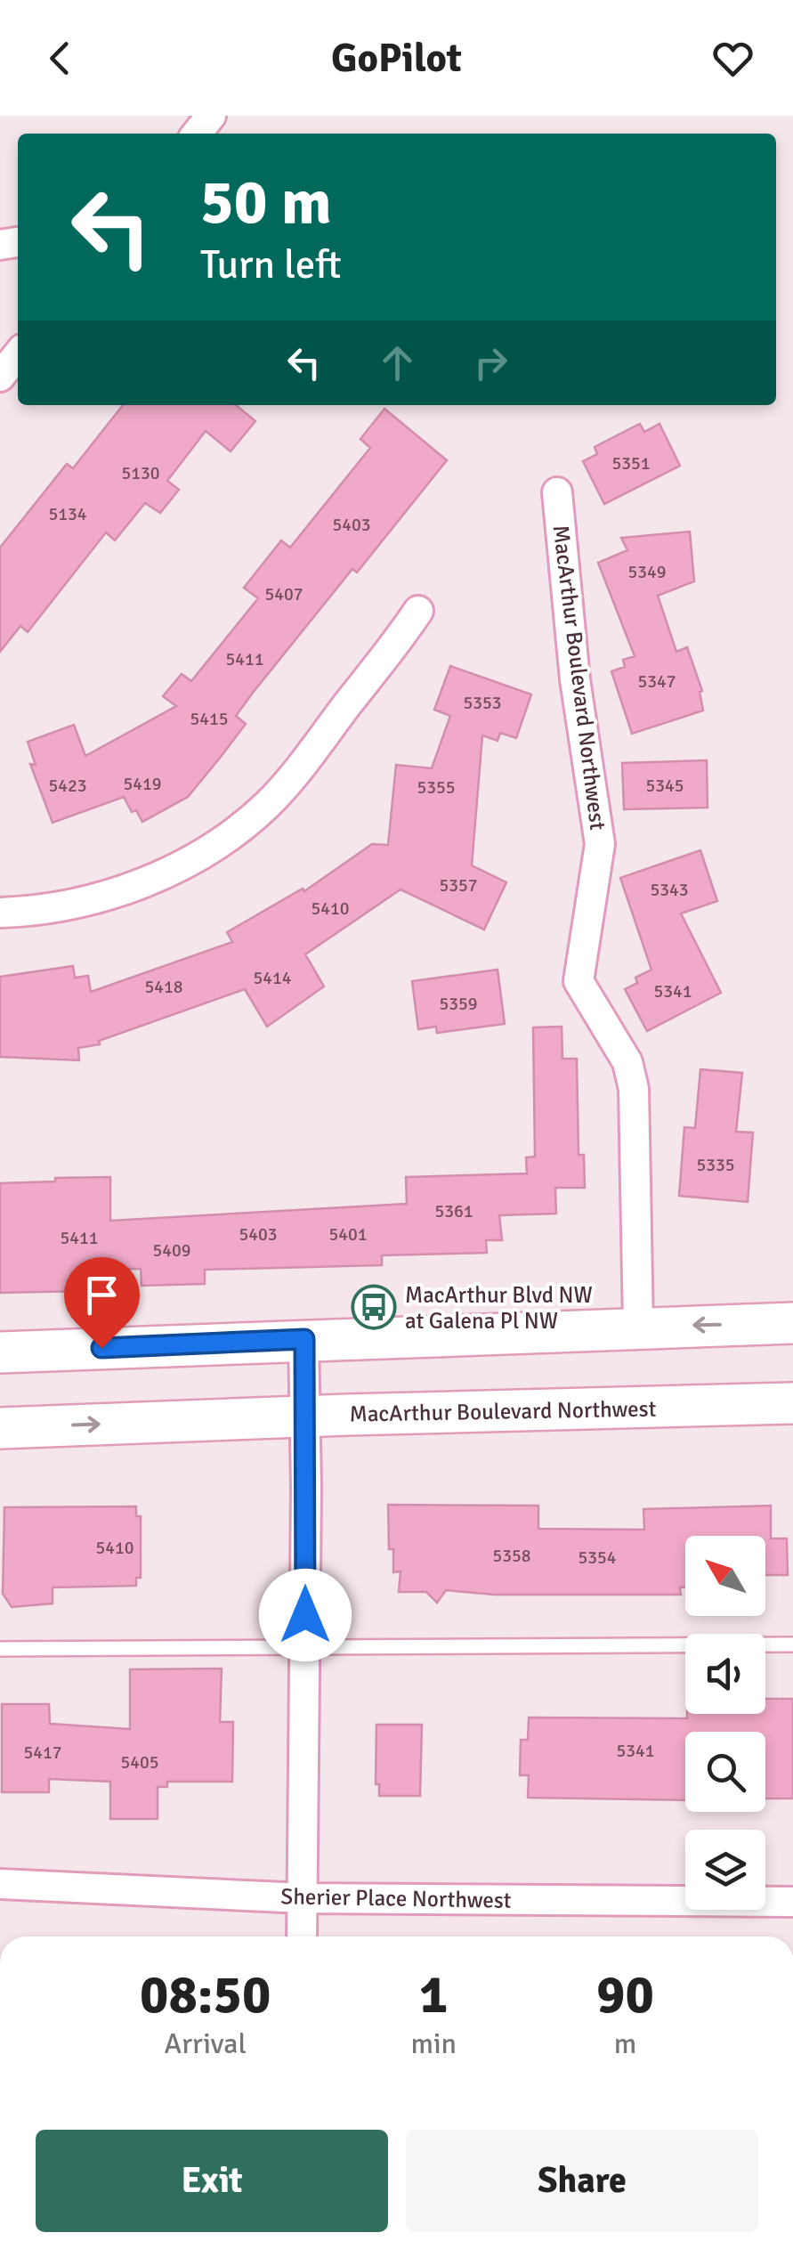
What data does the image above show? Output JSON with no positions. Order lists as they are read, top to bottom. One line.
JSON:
{"streets":{"main road":["MacArthur Boulevard Northwest"],"street":["Sherier Place Northwest"]},"places":{"bus stop":["MacArthur Blvd NW at Galena Pl NW"]},"house_numbers":["5351","5130","5134","5403","5349","5407","5411","5347","5353","5415","5419","5423","5345","5355","5357","5343","5410","5414","5418","5341","5359","5335","5361","5403","5401","5411","5409","5410","5358","5354","5341","5417","5405"],"north":"top left","page":{"header":"GoPilot","turn":["50 m","Turn left"],"eta":["08:50","Arrival","1","min","90","m"],"buttons":["Exit","Share"]}}
